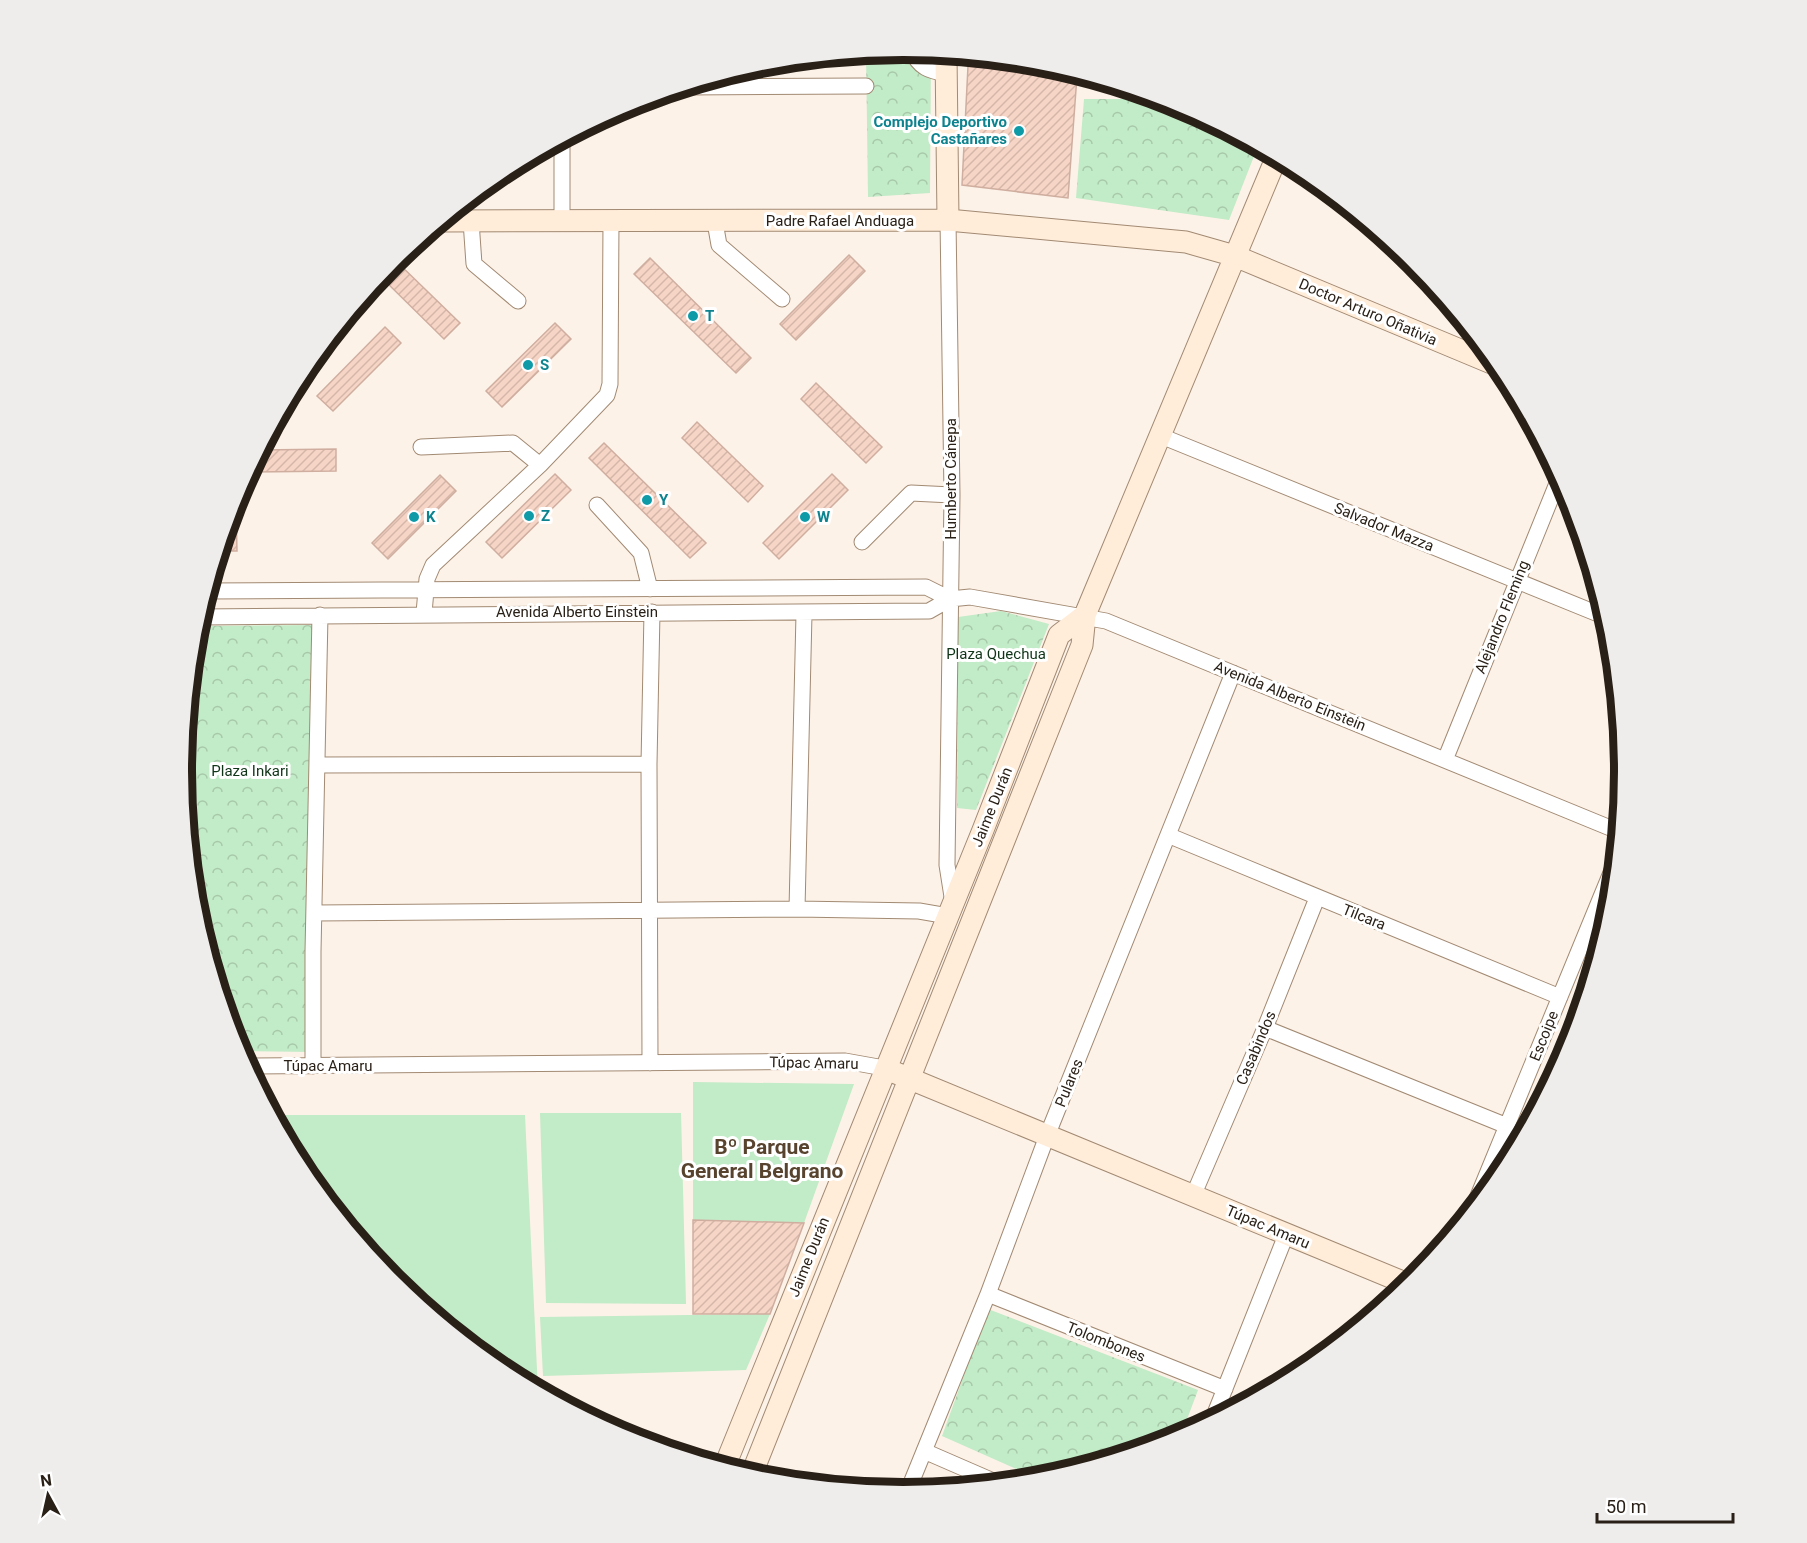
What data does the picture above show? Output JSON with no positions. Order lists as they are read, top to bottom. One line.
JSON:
{"streets":{"street":["Padre Rafael Anduaga","Doctor Arturo Oñativia","Humberto Cánepa","Salvador Mazza","Avenida Alberto Einstein","Alejandro Fleming","Jaime Durán","Tilcara","Escoipe","Casabindos","Túpac Amaru","Pulares","Tolombones"]},"crossings":[["Padre Rafael Anduaga","Doctor Arturo Oñativia"],["Padre Rafael Anduaga","Humberto Cánepa"],["Humberto Cánepa","Avenida Alberto Einstein"],["Humberto Cánepa","Jaime Durán"],["Salvador Mazza","Alejandro Fleming"],["Avenida Alberto Einstein","Alejandro Fleming"],["Avenida Alberto Einstein","Jaime Durán"],["Avenida Alberto Einstein","Pulares"],["Jaime Durán","Túpac Amaru"],["Tilcara","Escoipe"],["Tilcara","Casabindos"],["Tilcara","Pulares"],["Casabindos","Túpac Amaru"],["Túpac Amaru","Pulares"],["Pulares","Tolombones"]],"districts":["Bº Parque General Belgrano"],"parks":["Plaza Quechua","Plaza Inkari"],"places":["Complejo Deportivo Castañares","T","S","Y","Z","K","W"],"scale_bar":"50 m","north":"top"}
